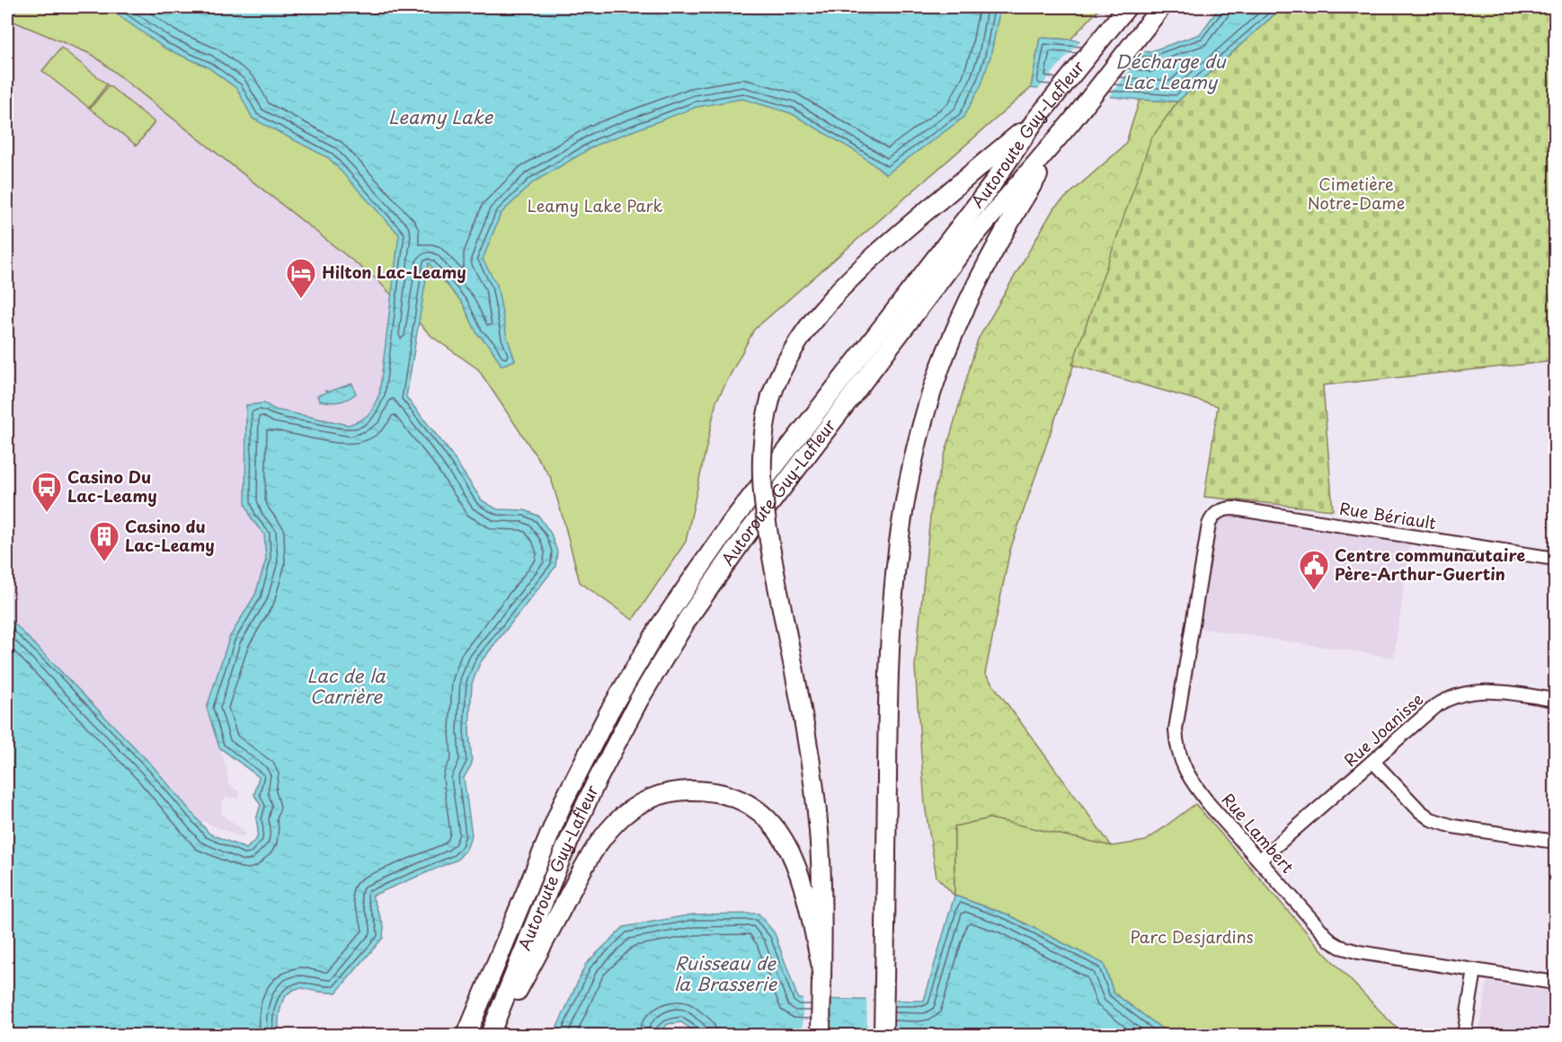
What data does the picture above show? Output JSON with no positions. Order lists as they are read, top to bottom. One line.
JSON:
{"streets":{"highway":["Autoroute Guy-Lafleur"],"street":["Rue Bériault","Rue Joanisse","Rue Lambert"]},"crossings":[["Rue Bériault","Rue Lambert"],["Rue Joanisse","Rue Lambert"]],"water":["Décharge du Lac Leamy","Leamy Lake","Lac de la Carrière","Ruisseau de la Brasserie"],"parks":["Cimetière Notre-Dame","Leamy Lake Park","Parc Desjardins"],"places":{"hotel":["Hilton Lac-Leamy"],"bus stop":["Casino Du Lac-Leamy"],"building":["Casino du Lac-Leamy"],"public building":["Centre communautaire Père-Arthur-Guertin"]}}
